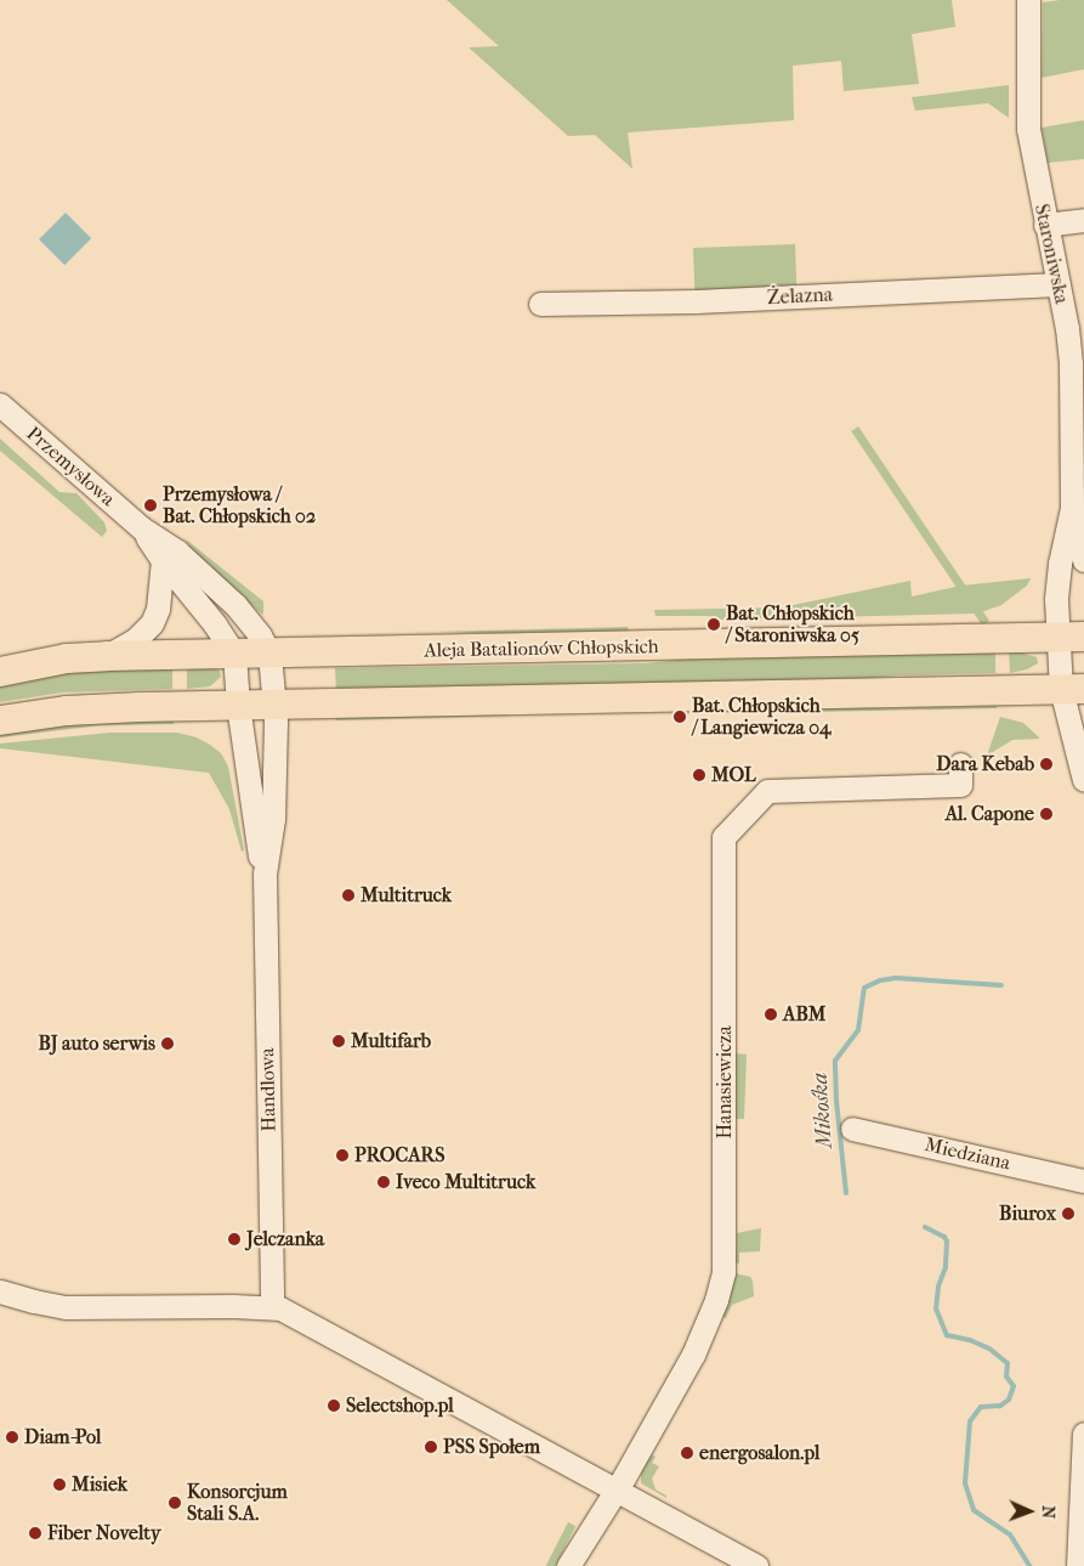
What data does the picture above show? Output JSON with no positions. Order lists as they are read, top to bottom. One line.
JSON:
{"streets":{"main road":["Aleja Batalionów Chłopskich"],"street":["Staroniwska","Żelazna","Przemysłowa","Hanasiewicza","Handlowa","Miedziana"]},"crossings":[["Staroniwska","Żelazna"],["Staroniwska","Aleja Batalionów Chłopskich"],["Przemysłowa","Aleja Batalionów Chłopskich"],["Przemysłowa","Handlowa"],["Aleja Batalionów Chłopskich","Handlowa"]],"water":["Mikośka"],"places":["Przemysłowa / Bat. Chłopskich 02","Bat. Chłopskich / Staroniwska 05","Bat. Chłopskich / Langiewicza 04","Dara Kebab","MOL","Al. Capone","Multitruck","ABM","Multifarb","BJ auto serwis","PROCARS","Iveco Multitruck","Biurox","Jelczanka","Selectshop.pl","Diam-Pol","PSS Społem","energosalon.pl","Misiek","Konsorcjum Stali S.A.","Fiber Novelty"],"north":"right"}
